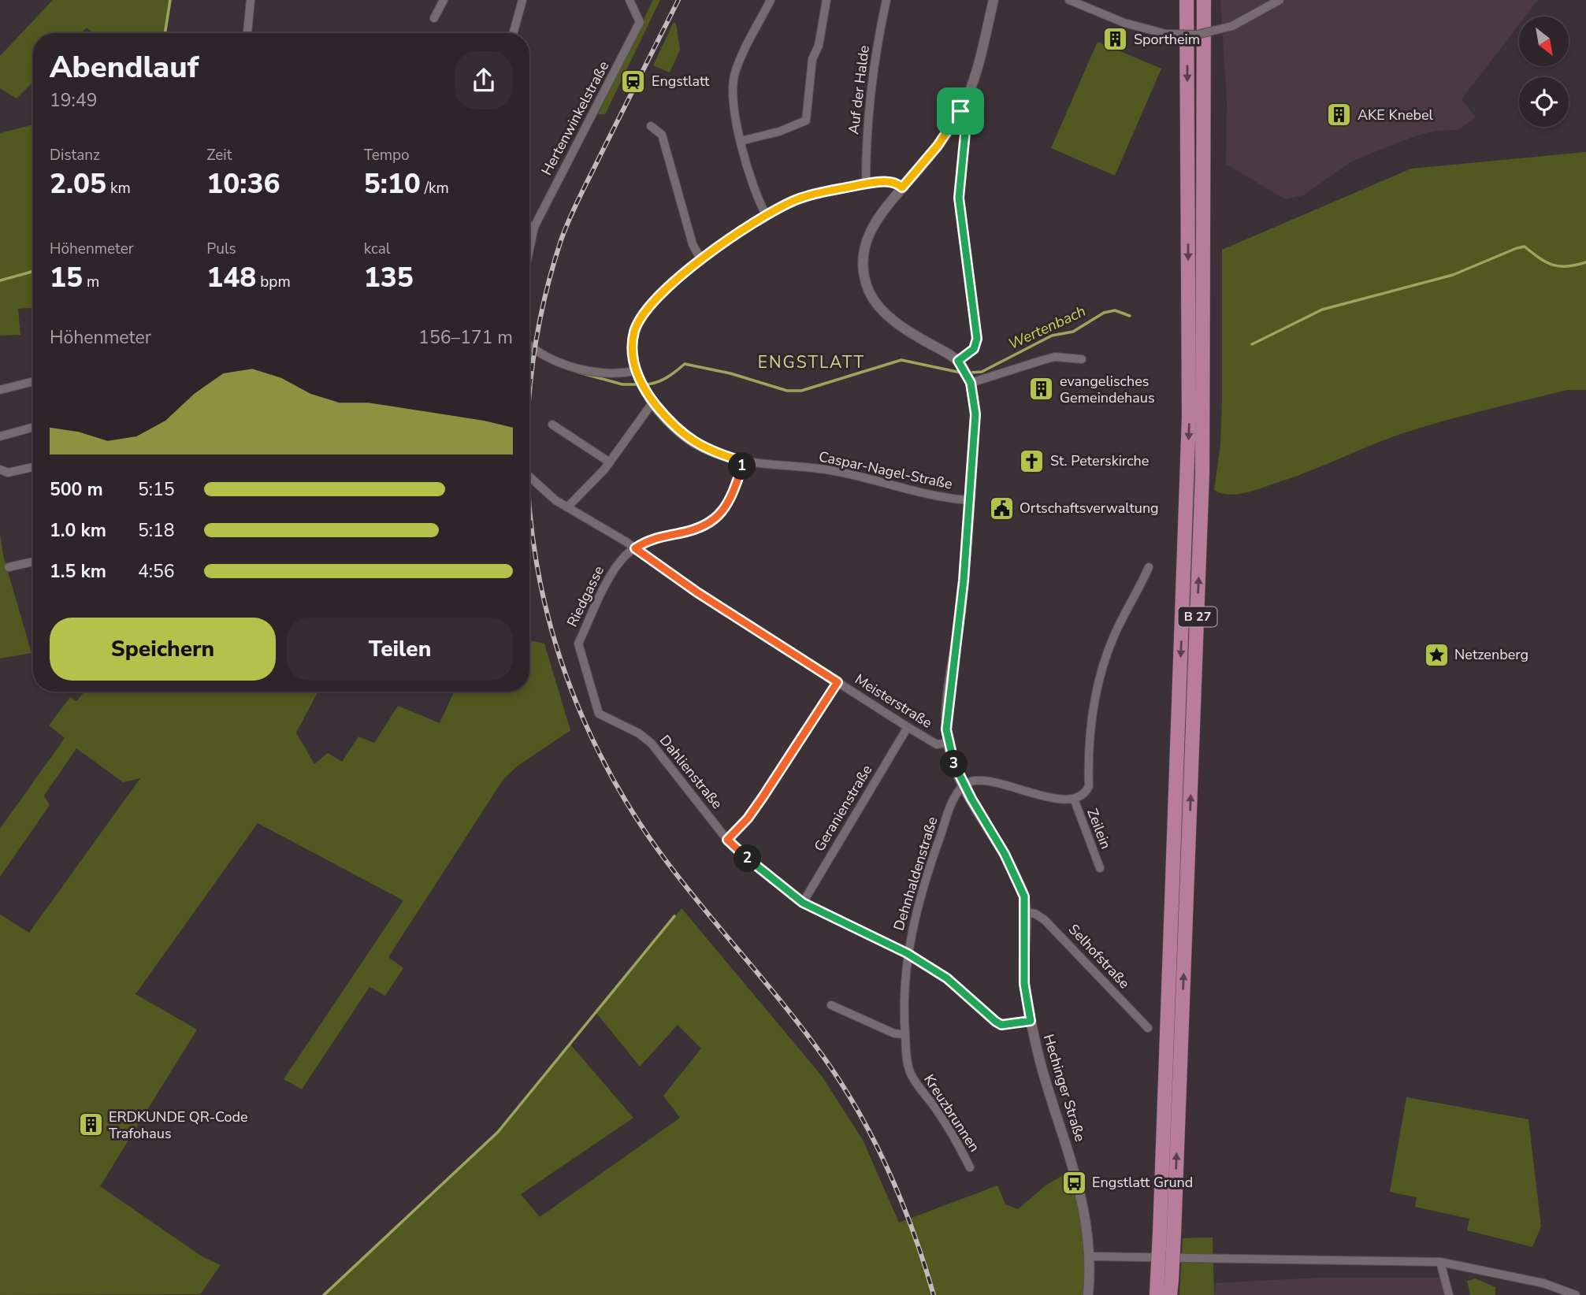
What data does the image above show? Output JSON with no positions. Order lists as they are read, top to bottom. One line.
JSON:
{"streets":{"highway":["B 27"],"street":["Auf der Halde","Hertenwinkelstraße","Caspar-Nagel-Straße","Riedgasse","Meisterstraße","Dahlienstraße","Geranienstraße","Zeilein","Dehnhaldenstraße","Selhofstraße","Hechinger Straße","Kreuzbrunnen"]},"crossings":[["Auf der Halde","Caspar-Nagel-Straße"],["Caspar-Nagel-Straße","Riedgasse"],["Caspar-Nagel-Straße","Hechinger Straße"],["Riedgasse","Meisterstraße"],["Riedgasse","Dahlienstraße"],["Meisterstraße","Geranienstraße"],["Meisterstraße","Hechinger Straße"],["Dahlienstraße","Geranienstraße"],["Dahlienstraße","Dehnhaldenstraße"],["Dahlienstraße","Hechinger Straße"],["Dehnhaldenstraße","Hechinger Straße"],["Dehnhaldenstraße","Kreuzbrunnen"],["Selhofstraße","Hechinger Straße"]],"districts":["ENGSTLATT"],"water":["Wertenbach"],"places":{"building":["Sportheim","AKE Knebel","evangelisches Gemeindehaus","ERDKUNDE QR-Code Trafohaus"],"station":["Engstlatt"],"church":["St. Peterskirche"],"public building":["Ortschaftsverwaltung"],"place":["Netzenberg"],"bus stop":["Engstlatt Grund"]},"north":"bottom right","page":{"heading":["Abendlauf","19:49"],"stats":[["Distanz","2.05 km"],["Zeit","10:36"],["Tempo","5:10 /km"],["Höhenmeter","15 m"],["Puls","148 bpm"],["kcal","135"]],"chart":["Höhenmeter","156–171 m"],"pins":["1","3","2"],"list":[{"name":"500 m","note":"5:15"},{"name":"1.0 km","note":"5:18"},{"name":"1.5 km","note":"4:56"}],"buttons":["Speichern","Teilen"]}}
